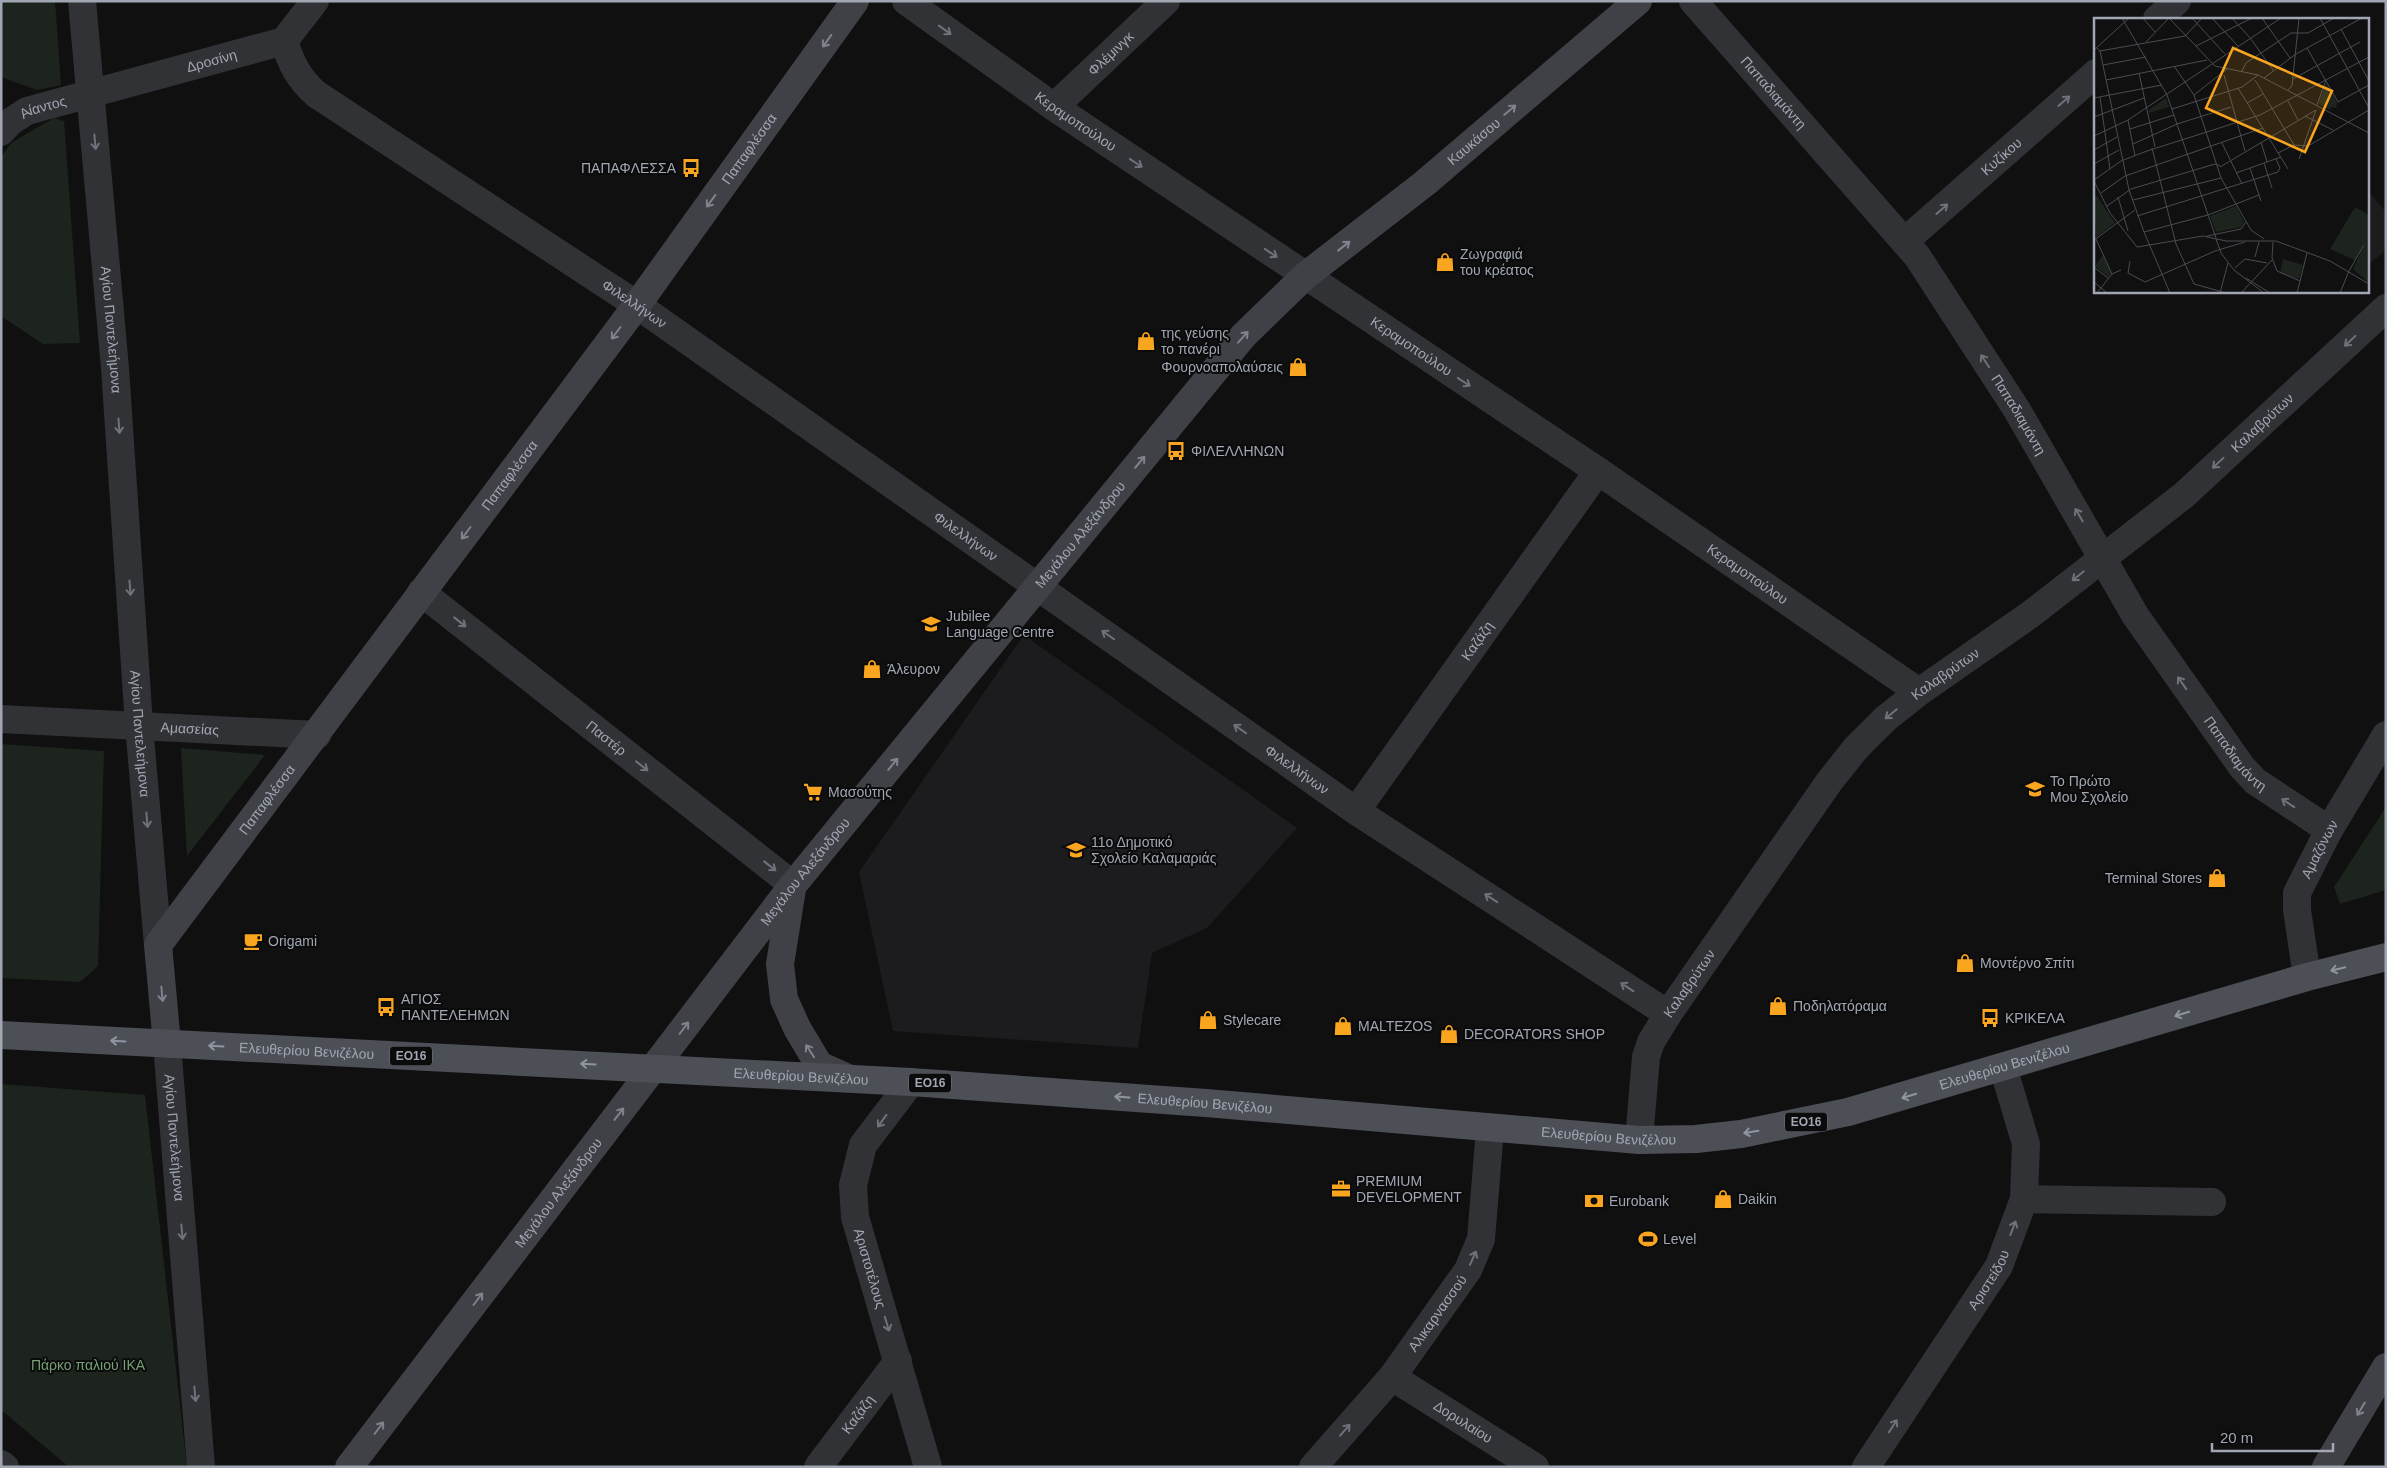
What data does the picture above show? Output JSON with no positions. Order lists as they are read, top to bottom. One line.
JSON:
{"streets":{"main road":["Καυκάσου","Παπαφλέσσα","Αγίου Παντελεήμονα","Μεγάλου Αλεξάνδρου","Ελευθερίου Βενιζέλου","ΕΟ16"],"street":["Φλέμινγκ","Δροσίνη","Παπαδιαμάντη","Αίαντος","Κεραμοπούλου","Κυζίκου","Φιλελλήνων","Καλαβρύτων","Καζάζη","Αμασείας","Παστέρ","Αμαζόνων","Αριστοτέλους","Αριστείδου","Αλικαρνασσού","Δορυλαίου"]},"crossings":[["Φλέμινγκ","Κεραμοπούλου"],["Δροσίνη","Αίαντος"],["Δροσίνη","Φιλελλήνων"],["Δροσίνη","Αγίου Παντελεήμονα"],["Παπαδιαμάντη","Κυζίκου"],["Παπαδιαμάντη","Καλαβρύτων"],["Παπαδιαμάντη","Αμαζόνων"],["Αίαντος","Αγίου Παντελεήμονα"],["Κεραμοπούλου","Καυκάσου"],["Κεραμοπούλου","Καλαβρύτων"],["Κεραμοπούλου","Μεγάλου Αλεξάνδρου"],["Κεραμοπούλου","Καζάζη"],["Καυκάσου","Μεγάλου Αλεξάνδρου"],["Παπαφλέσσα","Φιλελλήνων"],["Παπαφλέσσα","Αγίου Παντελεήμονα"],["Παπαφλέσσα","Αμασείας"],["Παπαφλέσσα","Παστέρ"],["Φιλελλήνων","Καλαβρύτων"],["Φιλελλήνων","Μεγάλου Αλεξάνδρου"],["Φιλελλήνων","Καζάζη"],["Αγίου Παντελεήμονα","Αμασείας"],["Αγίου Παντελεήμονα","Ελευθερίου Βενιζέλου"],["Καλαβρύτων","Ελευθερίου Βενιζέλου"],["Μεγάλου Αλεξάνδρου","Παστέρ"],["Μεγάλου Αλεξάνδρου","Ελευθερίου Βενιζέλου"],["Καζάζη","Αριστοτέλους"],["Αμαζόνων","Ελευθερίου Βενιζέλου"],["Ελευθερίου Βενιζέλου","Αριστοτέλους"],["Ελευθερίου Βενιζέλου","Αριστείδου"],["Ελευθερίου Βενιζέλου","Αλικαρνασσού"],["Αλικαρνασσού","Δορυλαίου"]],"one_way":["Παπαδιαμάντη","Κεραμοπούλου","Καυκάσου","Παπαφλέσσα","Κυζίκου","Φιλελλήνων","Αγίου Παντελεήμονα","Καλαβρύτων","Μεγάλου Αλεξάνδρου","Παστέρ","Ελευθερίου Βενιζέλου","Αριστοτέλους","Αριστείδου","Αλικαρνασσού"],"parks":["Πάρκο παλιού ΙΚΑ"],"places":{"bus stop":["ΠΑΠΑΦΛΕΣΣΑ","ΦΙΛΕΛΛΗΝΩΝ","ΑΓΙΟΣ ΠΑΝΤΕΛΕΗΜΩΝ","ΚΡΙΚΕΛΑ"],"shop":["Ζωγραφιά του κρέατος","της γεύσης το πανέρι","Φουρνοαπολαύσεις","Άλευρον","Terminal Stores","Μοντέρνο Σπίτι","Ποδηλατόραμα","Stylecare","MALTEZOS","DECORATORS SHOP","Daikin"],"school or university":["Jubilee Language Centre","Το Πρώτο Μου Σχολείο","11ο Δημοτικό Σχολείο Καλαμαριάς"],"supermarket":["Μασούτης"],"cafe":["Origami"],"office":["PREMIUM DEVELOPMENT"],"bank":["Eurobank"],"sports":["Level"]},"scale_bar":"20 m"}
